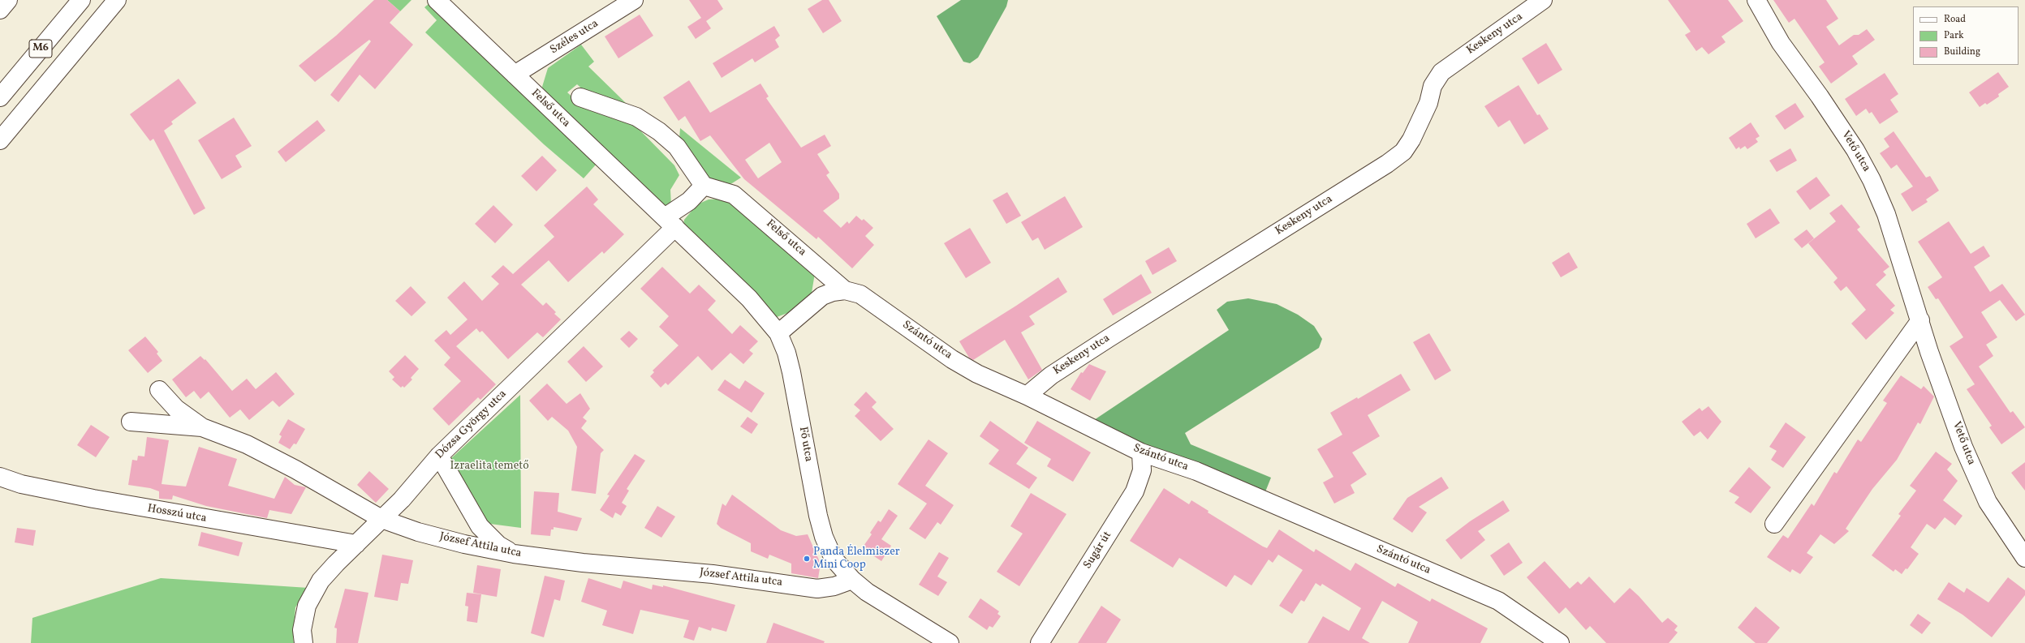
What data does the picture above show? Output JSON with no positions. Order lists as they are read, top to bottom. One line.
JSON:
{"streets":{"main road":["Keskeny utca","Széles utca","M6","Felső utca","Vető utca","Szántó utca","Dózsa György utca","Fő utca","Hosszú utca","József Attila utca","Sugár út"]},"crossings":[["Keskeny utca","Szántó utca"],["Széles utca","Felső utca"],["Felső utca","Szántó utca"],["Felső utca","Dózsa György utca"],["Felső utca","Fő utca"],["Szántó utca","Fő utca"],["Szántó utca","Sugár út"],["Dózsa György utca","Fő utca"],["Dózsa György utca","Hosszú utca"],["Dózsa György utca","József Attila utca"],["Fő utca","József Attila utca"]],"parks":["Izraelita temető"],"places":["Panda Élelmiszer Mini Coop"],"legend":["Road","Park","Building"]}
